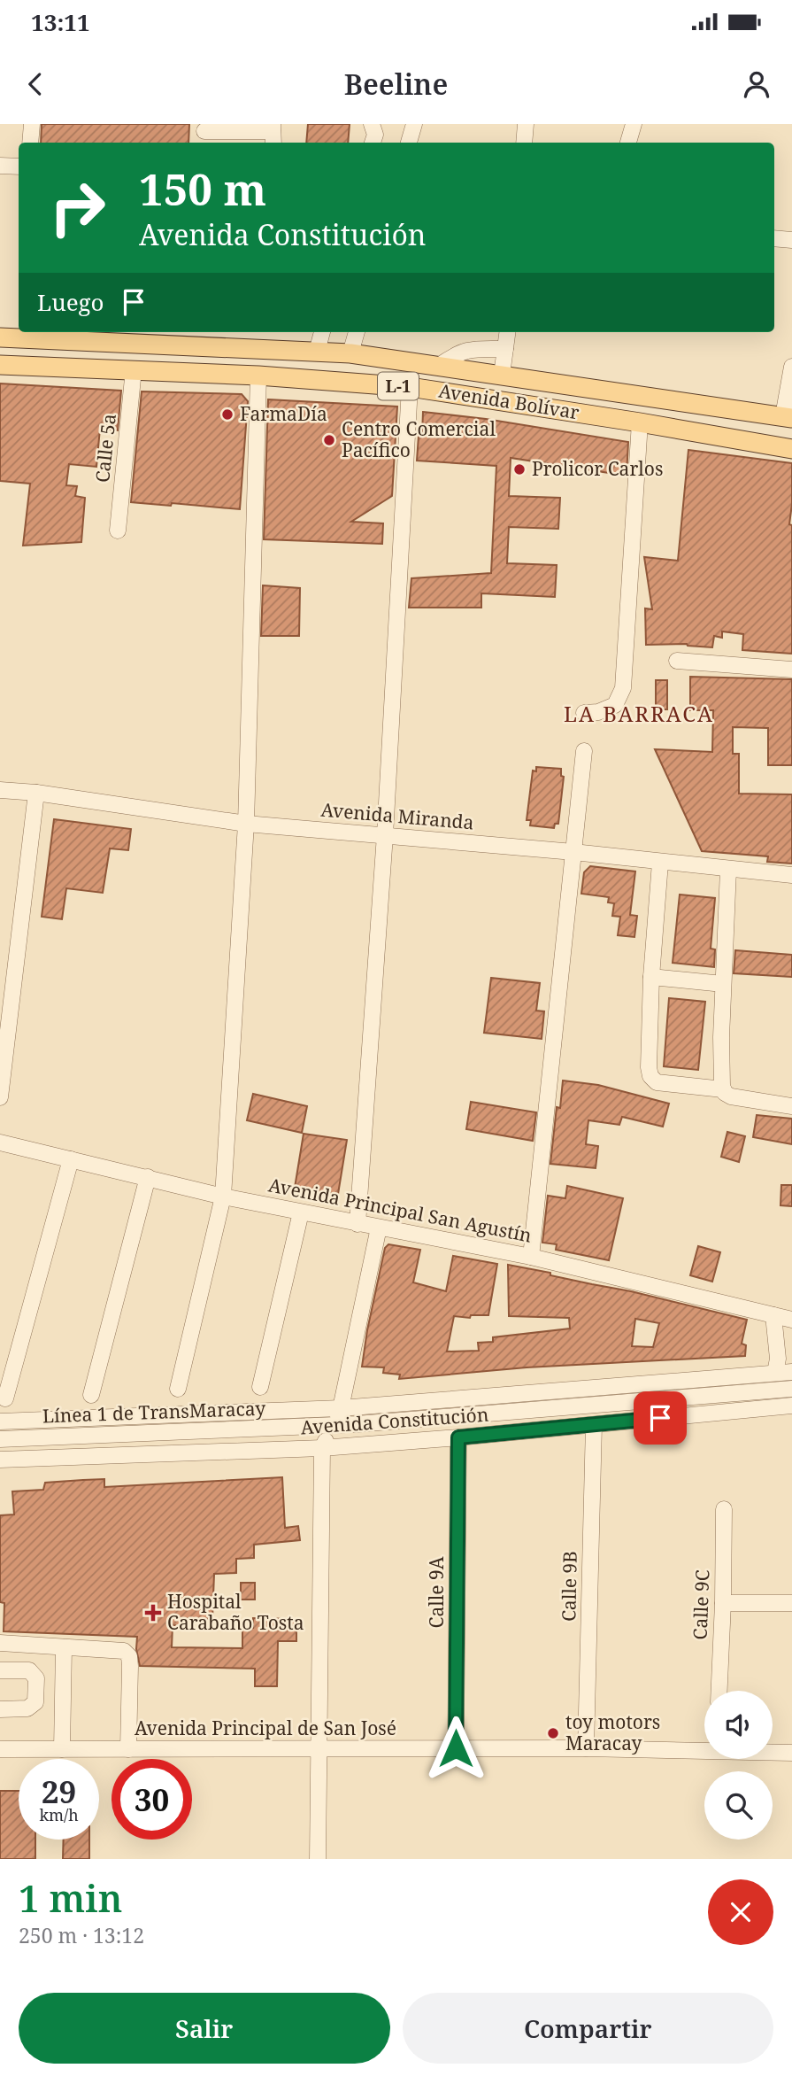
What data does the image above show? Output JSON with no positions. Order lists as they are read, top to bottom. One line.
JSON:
{"streets":{"main road":["L-1","Avenida Bolívar"],"street":["Calle 5a","Avenida Miranda","Avenida Principal San Agustín","Línea 1 de TransMaracay","Avenida Constitución","Calle 9B","Calle 9A","Calle 9C","Avenida Principal de San José"]},"crossings":[["Avenida Bolívar","Calle 5a"],["Avenida Constitución","Calle 9B"],["Avenida Constitución","Calle 9A"],["Calle 9B","Avenida Principal de San José"],["Calle 9A","Avenida Principal de San José"]],"districts":["LA BARRACA"],"places":{"other":["FarmaDía","Centro Comercial Pacífico","Prolicor Carlos","toy motors Maracay"],"health":["Hospital Carabaño Tosta"]},"page":{"status":"13:11","header":"Beeline","turn":["150 m","Avenida Constitución"],"then":"Luego","speed":"29 km/h","limit":"30","heading":["1 min","250 m · 13:12"],"buttons":["Salir","Compartir"]}}
